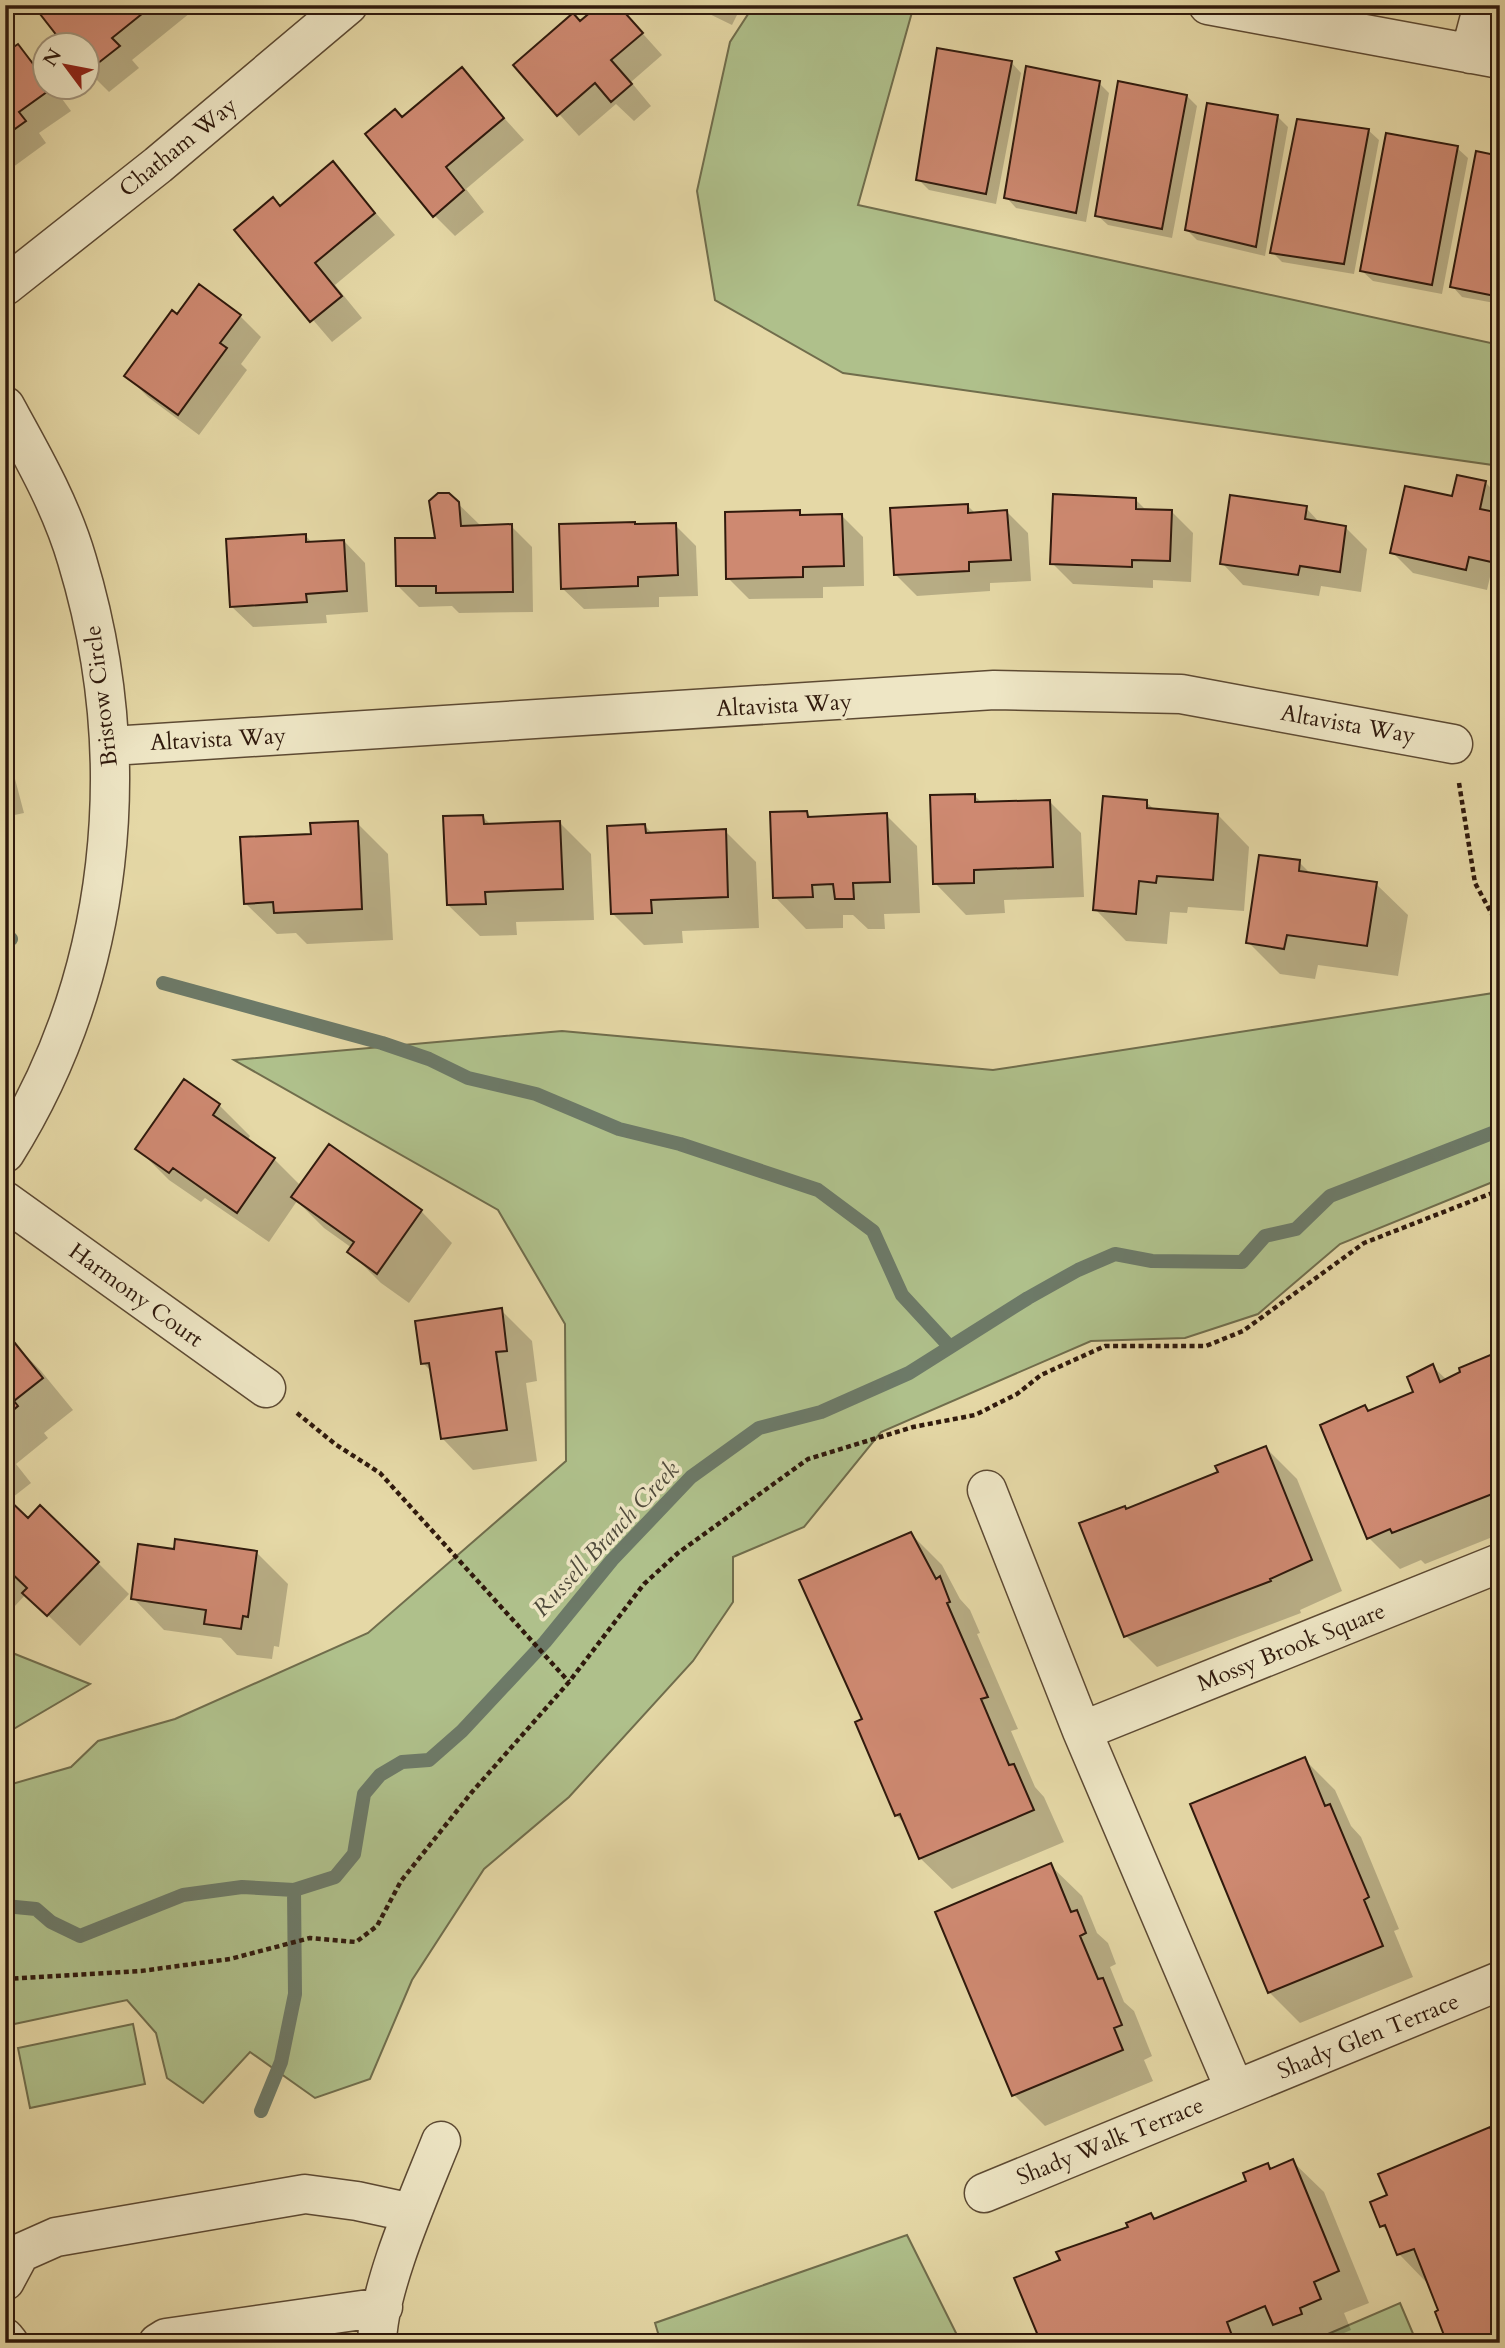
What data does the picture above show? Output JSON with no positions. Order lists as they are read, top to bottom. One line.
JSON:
{"streets":{"street":["Chatham Way","Bristow Circle","Altavista Way","Harmony Court","Mossy Brook Square","Shady Glen Terrace","Shady Walk Terrace"]},"crossings":[["Bristow Circle","Altavista Way"],["Shady Glen Terrace","Shady Walk Terrace"]],"water":["Russell Branch Creek"],"north":"top left"}
